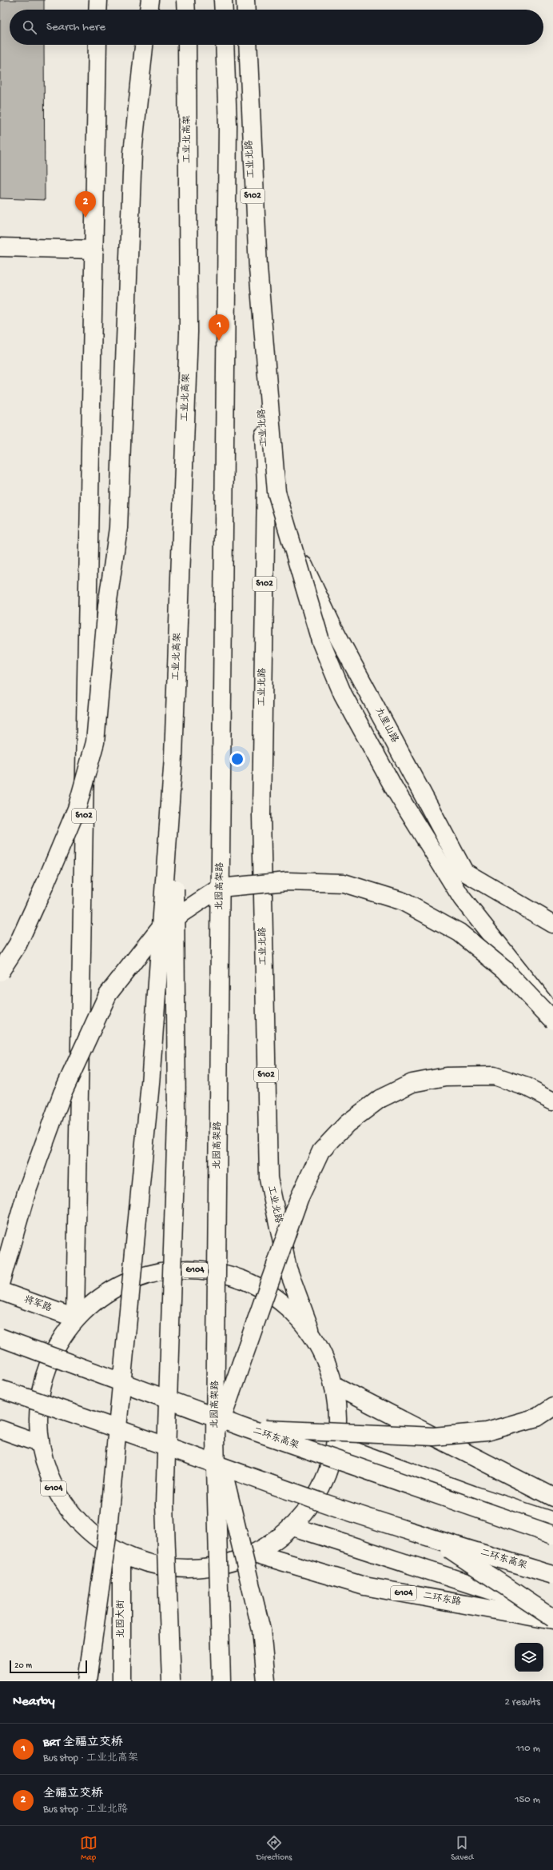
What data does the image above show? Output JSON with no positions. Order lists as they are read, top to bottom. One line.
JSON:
{"streets":{"main road":["工业北高架","工业北路","S102","九里山路","北园高架路","G104","将军路","二环东高架","二环东路","北园大街"]},"crossings":[["工业北路","九里山路"],["工业北路","G104"],["S102","G104"],["S102","将军路"],["G104","将军路"],["G104","二环东路"],["G104","北园大街"]],"scale_bar":"20 m","page":{"search":"Search here","pins":["2","1"],"scale":"20 m","heading":["Nearby","2 results"],"list":[{"mark":"1","name":"BRT 全福立交桥","note":"Bus stop · 工业北高架","value":"110 m"},{"mark":"2","name":"全福立交桥","note":"Bus stop · 工业北路","value":"150 m"}],"nav":["Map","Directions","Saved"]}}
